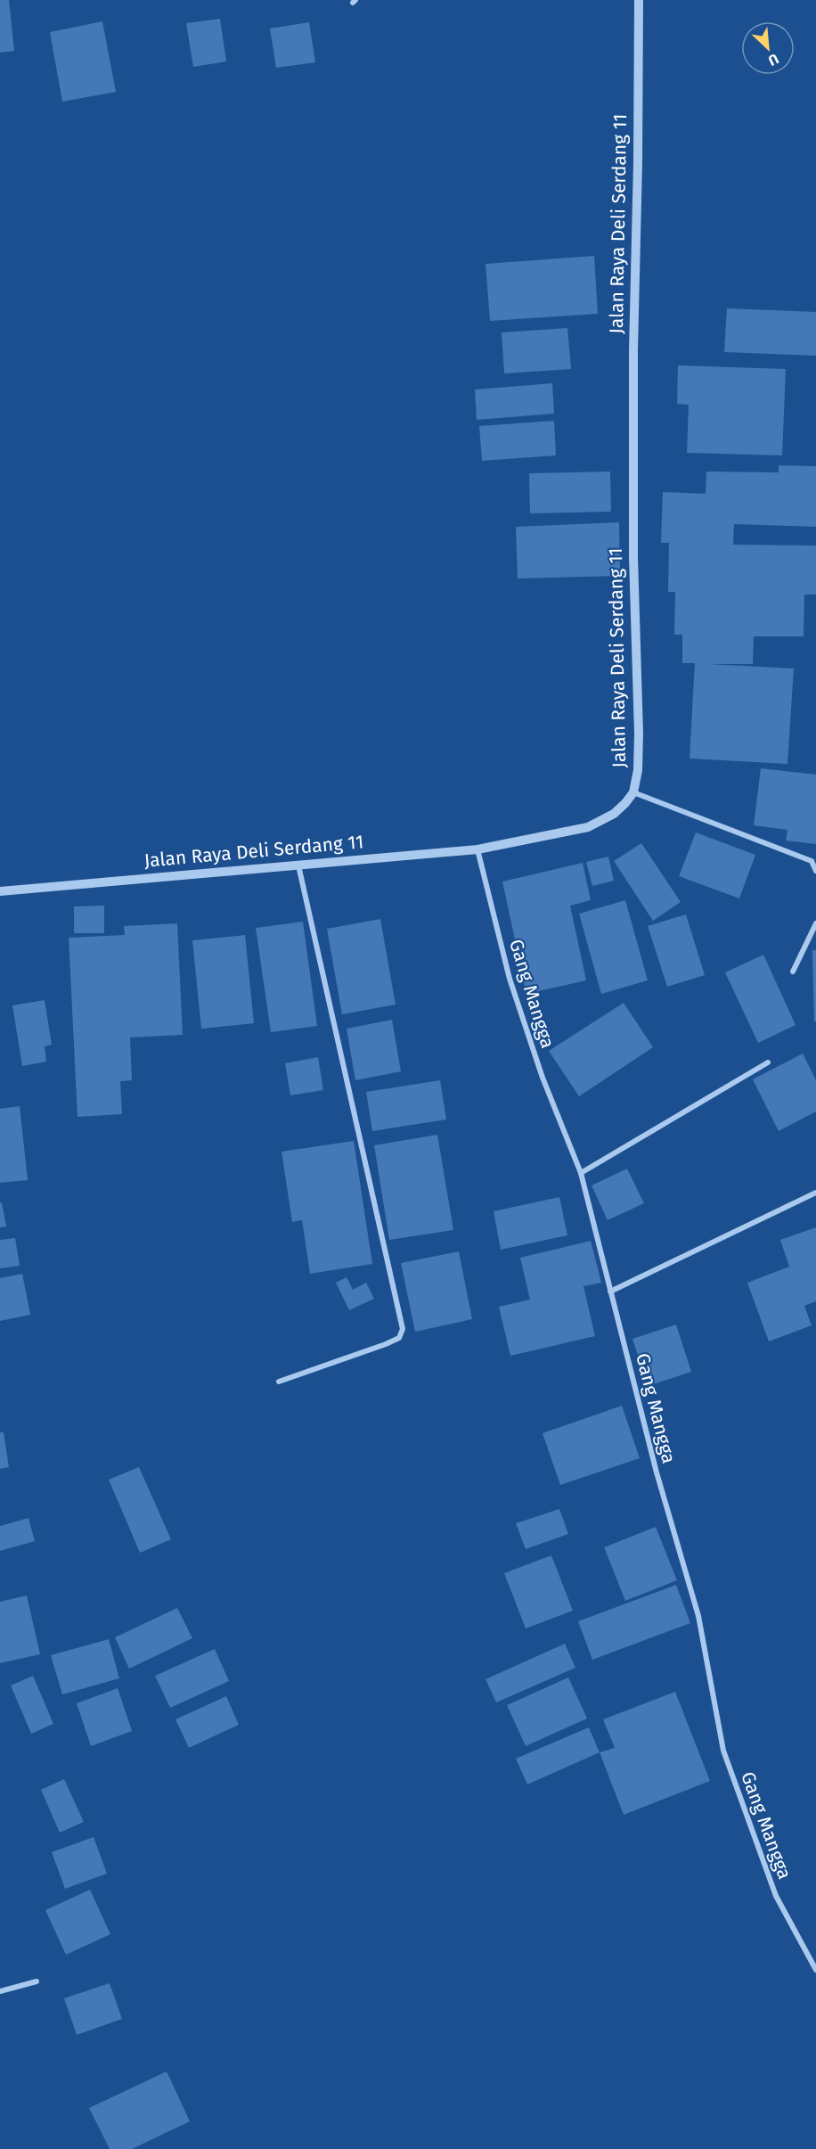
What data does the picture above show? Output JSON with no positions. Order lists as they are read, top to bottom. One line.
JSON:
{"streets":{"street":["Jalan Raya Deli Serdang 11","Gang Mangga"]},"crossings":[["Jalan Raya Deli Serdang 11","Gang Mangga"]],"north":"bottom right"}
